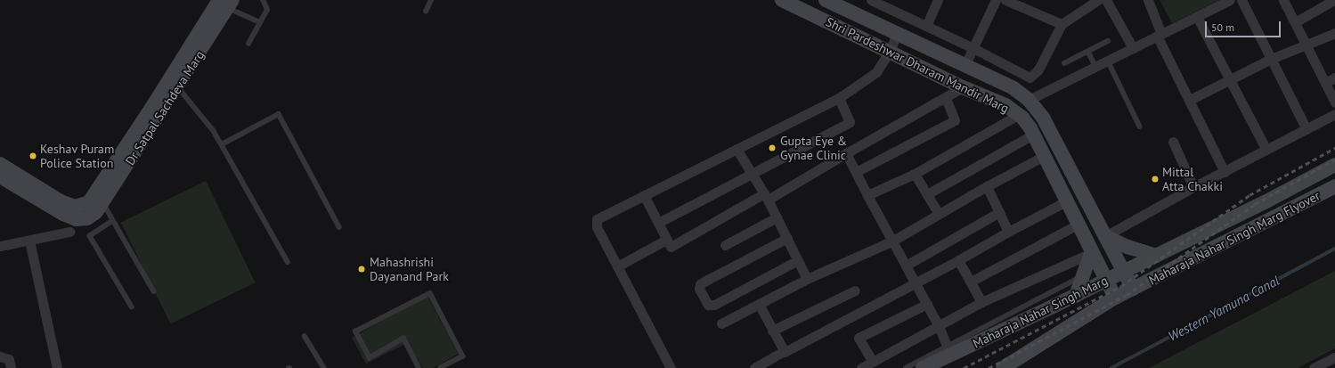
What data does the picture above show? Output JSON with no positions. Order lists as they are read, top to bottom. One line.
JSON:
{"streets":{"main road":["Shri Pardeshwar Dharam Mandir Marg","Dr Satpal Sachdeva Marg","Maharaja Nahar Singh Marg Flyover","Maharaja Nahar Singh Marg"]},"crossings":[["Shri Pardeshwar Dharam Mandir Marg","Maharaja Nahar Singh Marg Flyover"],["Shri Pardeshwar Dharam Mandir Marg","Maharaja Nahar Singh Marg"],["Maharaja Nahar Singh Marg Flyover","Maharaja Nahar Singh Marg"]],"water":["Western Yamuna Canal"],"places":["Gupta Eye & Gynae Clinic","Keshav Puram Police Station","Mittal Atta Chakki","Mahashrishi Dayanand Park"],"scale_bar":"50 m"}
